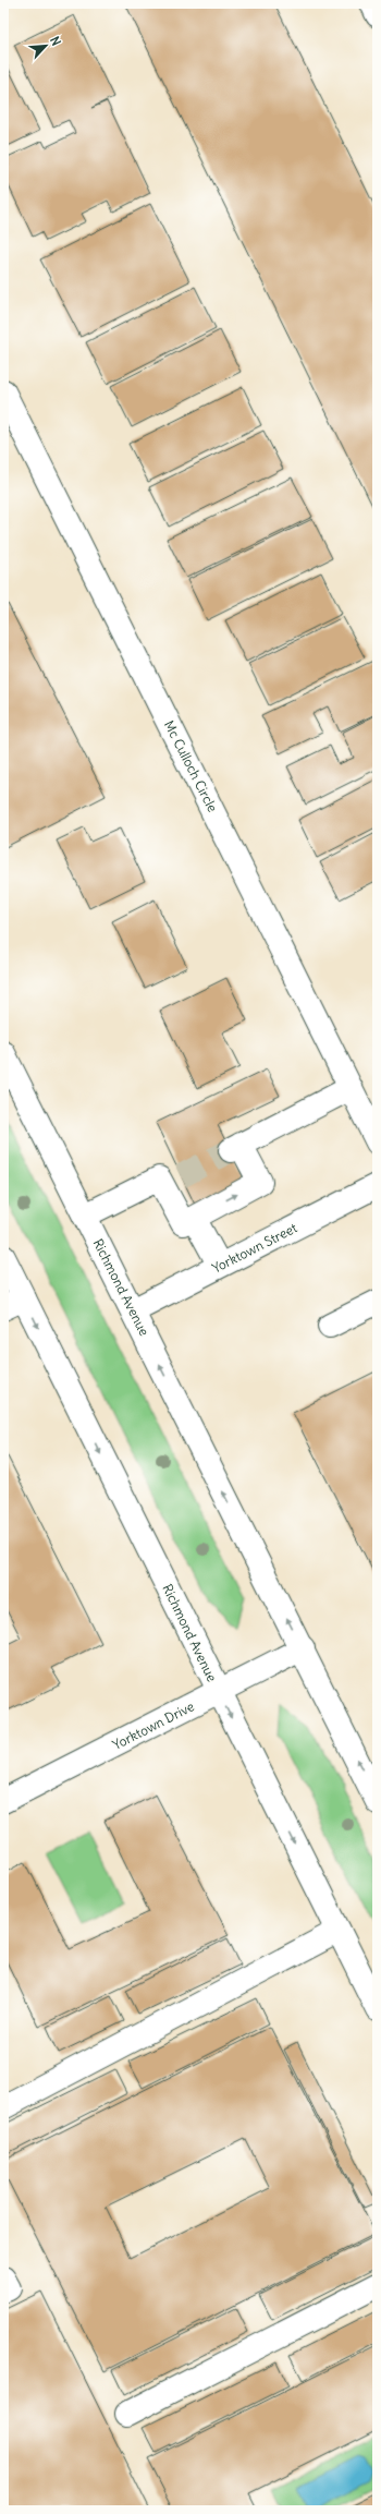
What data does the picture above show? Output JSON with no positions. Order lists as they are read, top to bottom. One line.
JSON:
{"streets":{"main road":["Mc Culloch Circle","Yorktown Street","Richmond Avenue","Yorktown Drive"]},"crossings":[["Yorktown Street","Richmond Avenue"],["Richmond Avenue","Yorktown Drive"]],"north":"top right"}
